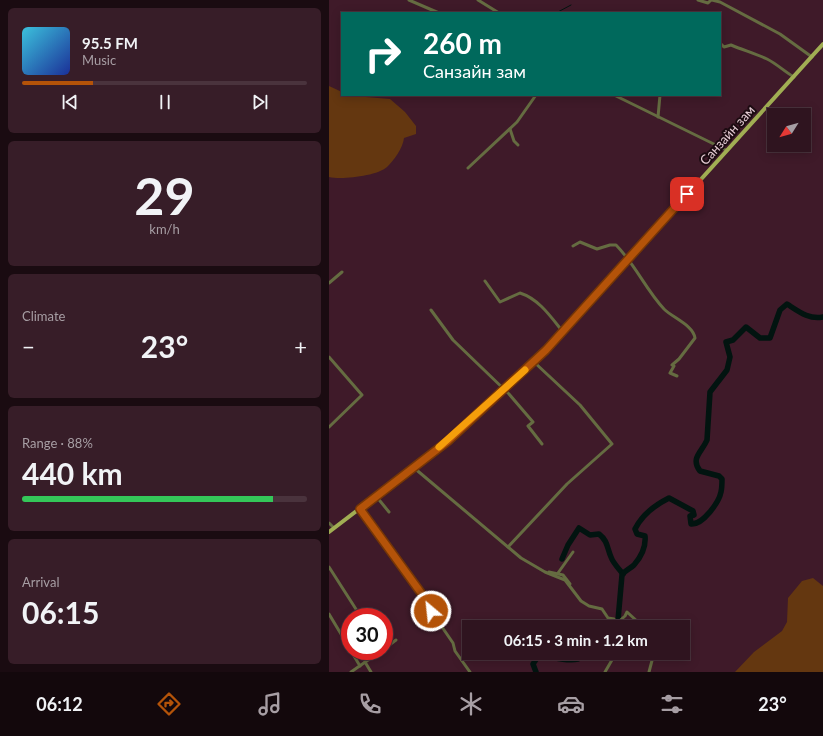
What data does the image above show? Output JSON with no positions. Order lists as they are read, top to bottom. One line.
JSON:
{"streets":{"main road":["Санзайн зам"]},"north":"bottom left","page":{"turn":["260 m","Санзайн зам"],"song":["95.5 FM","Music"],"tile":[["29","km/h"],"Climate",["Range · 88%","440 km"],["Arrival","06:15"]],"heat":["−","23°","+"],"limit":"30","trip":"06:15 · 3 min · 1.2 km","tabs":["06:12","23°"]}}
